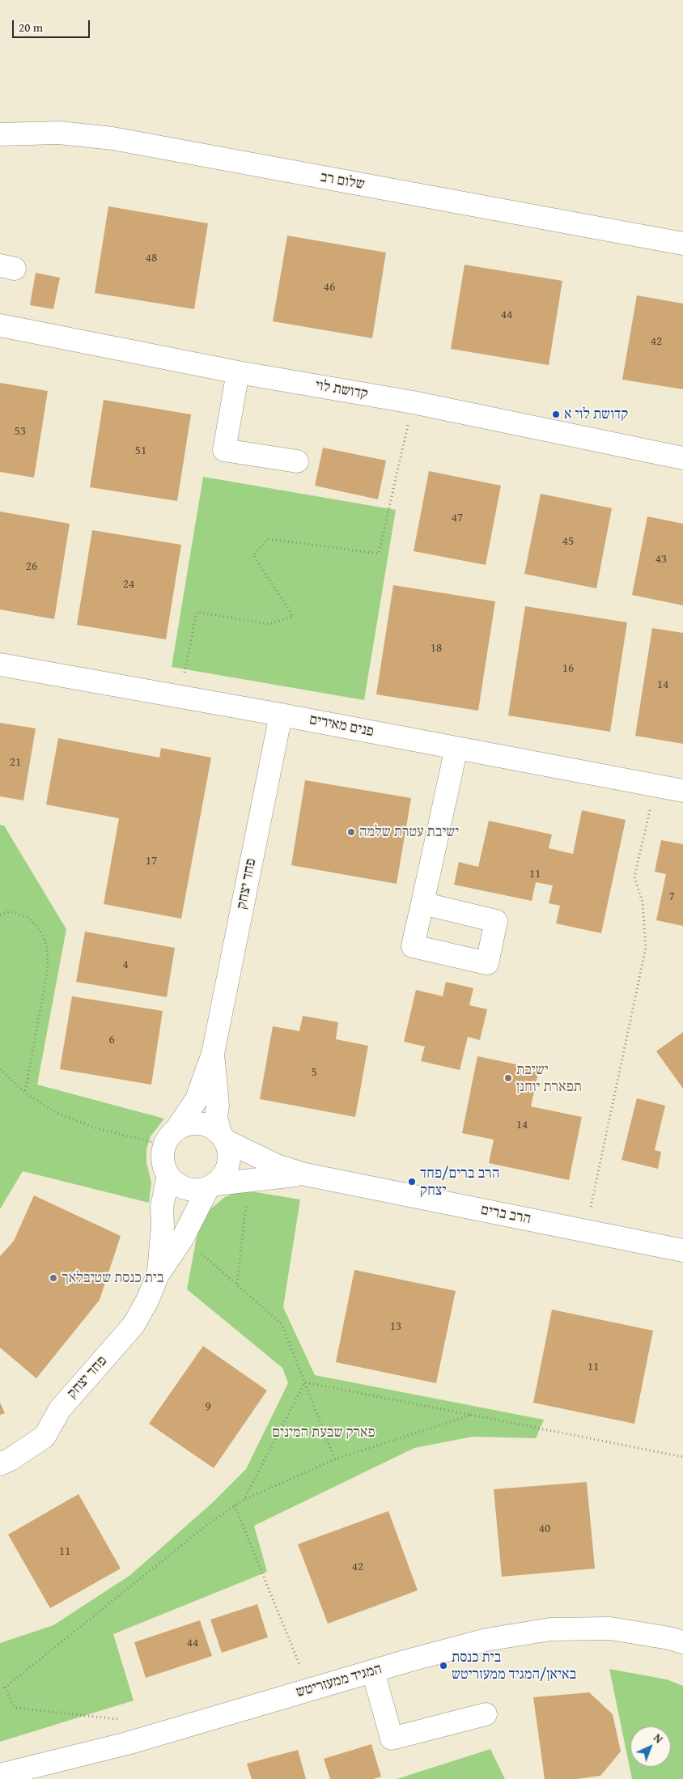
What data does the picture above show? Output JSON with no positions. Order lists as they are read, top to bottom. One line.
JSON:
{"streets":{"street":["שלום רב","קדושת לוי","פנים מאירים","פחד יצחק","הרב ברים","המגיד ממעזריטש"]},"crossings":[["פנים מאירים","פחד יצחק"],["פחד יצחק","הרב ברים"]],"parks":["פארק שבעת המינים"],"places":["קדושת לוי א","ישיבת עטרת שלמה","ישיבת תפארת יוחנן","הרב ברים/פחד יצחק","בית כנסת שטיבלאך","בית כנסת באיאן/המגיד ממעזריטש"],"house_numbers":["48","46","44","42","53","51","47","45","43","26","24","18","16","14","21","17","11","7","4","6","5","14","13","11","9","40","11","42","44"],"scale_bar":"20 m","north":"top right"}
